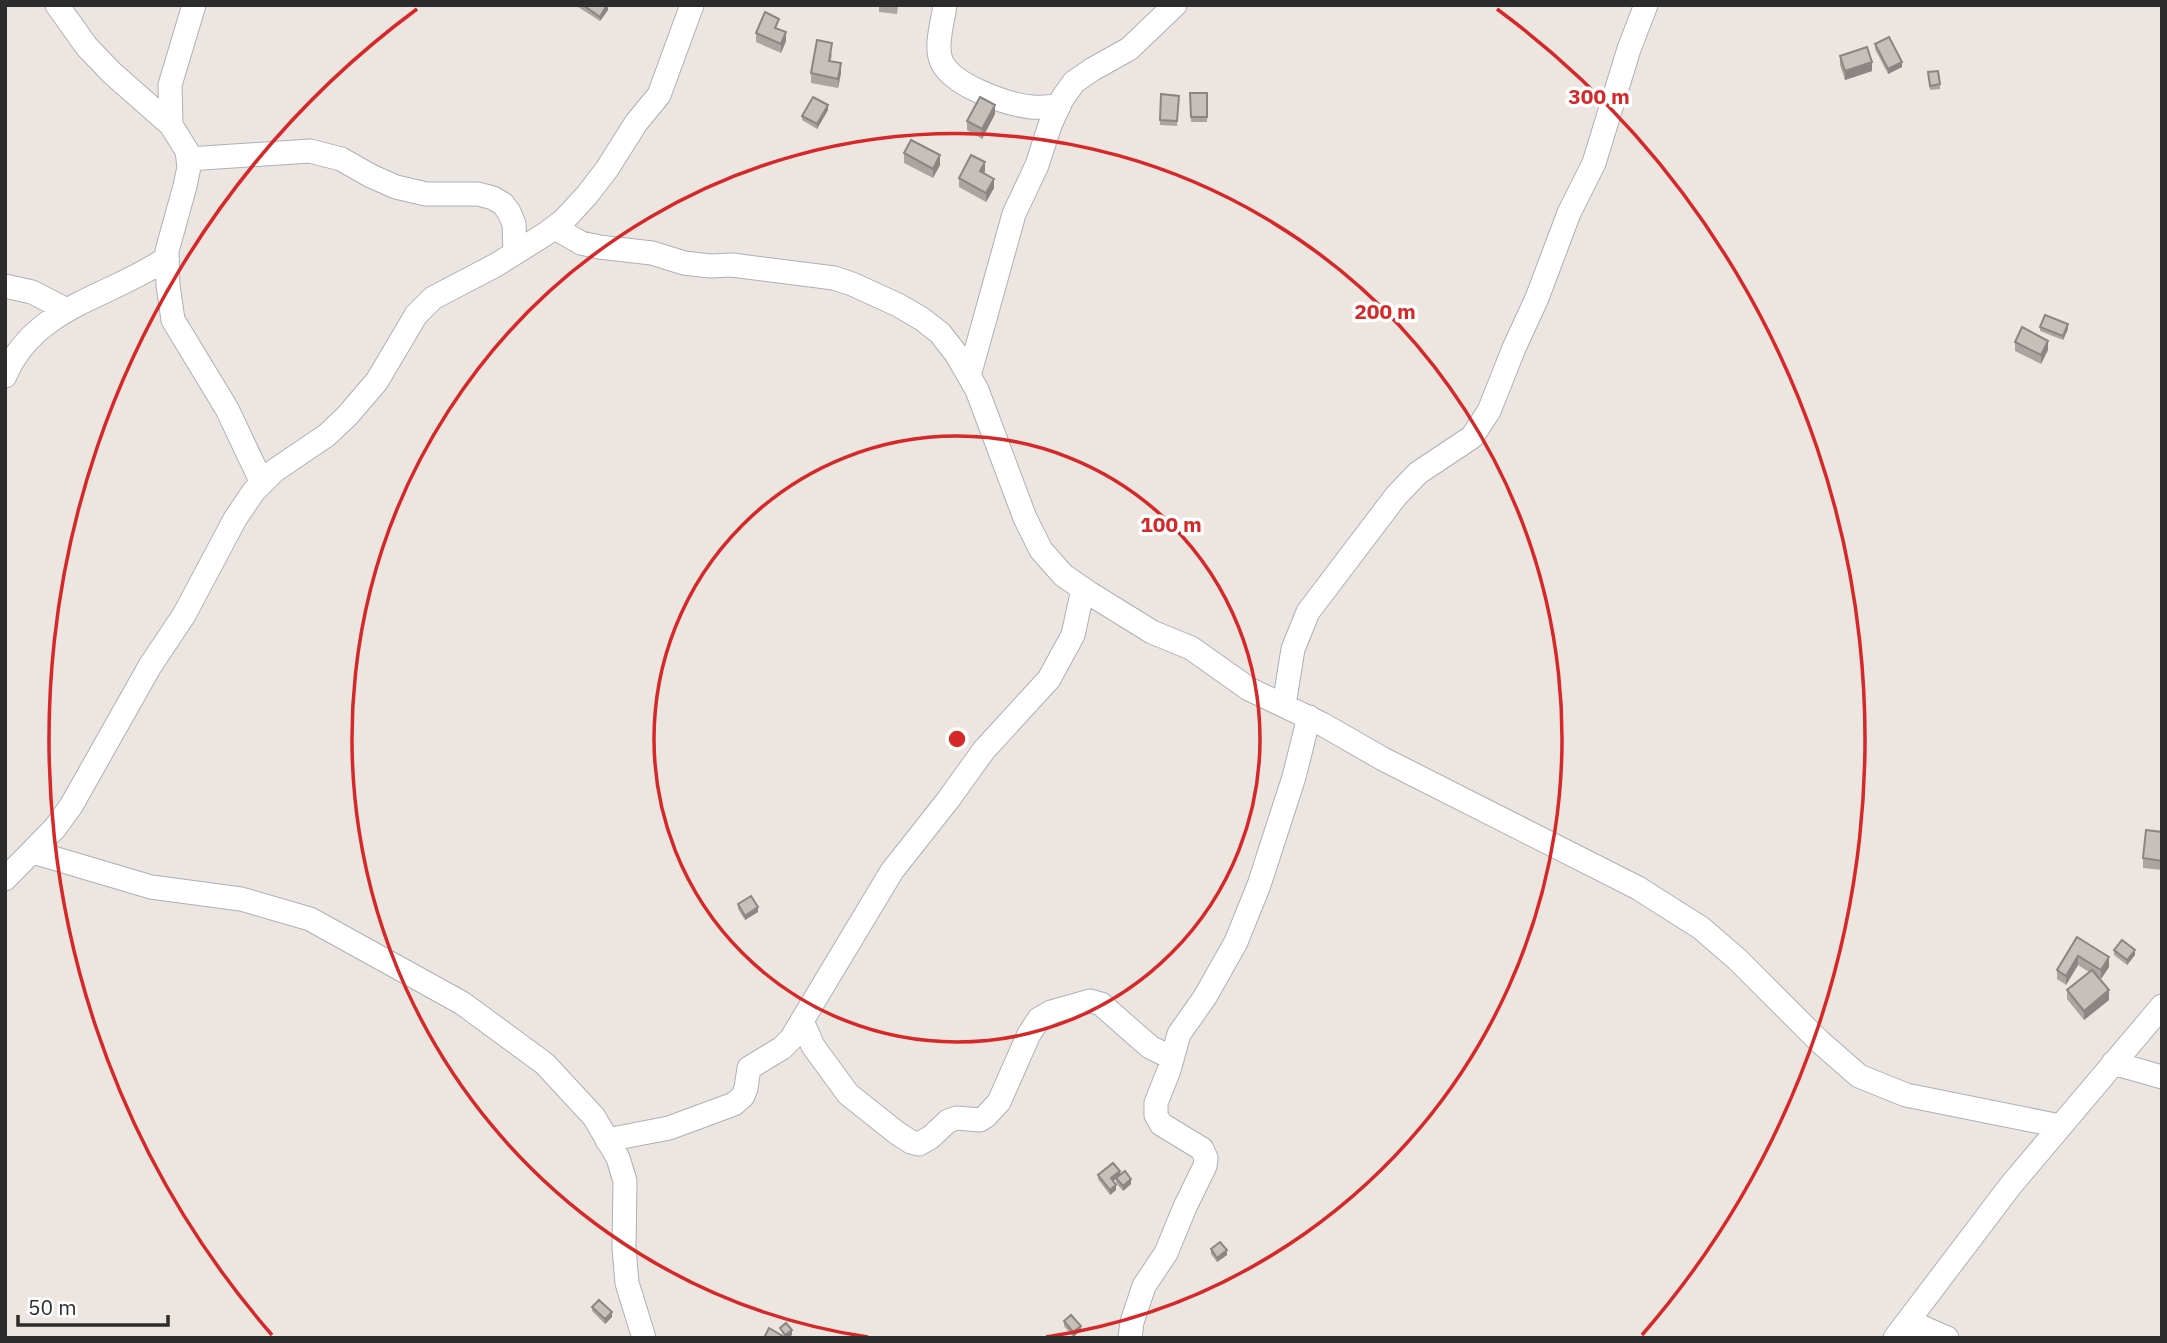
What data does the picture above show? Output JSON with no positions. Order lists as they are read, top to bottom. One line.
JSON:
{"scale_bar":"50 m","rings":["300 m","200 m","100 m"]}
